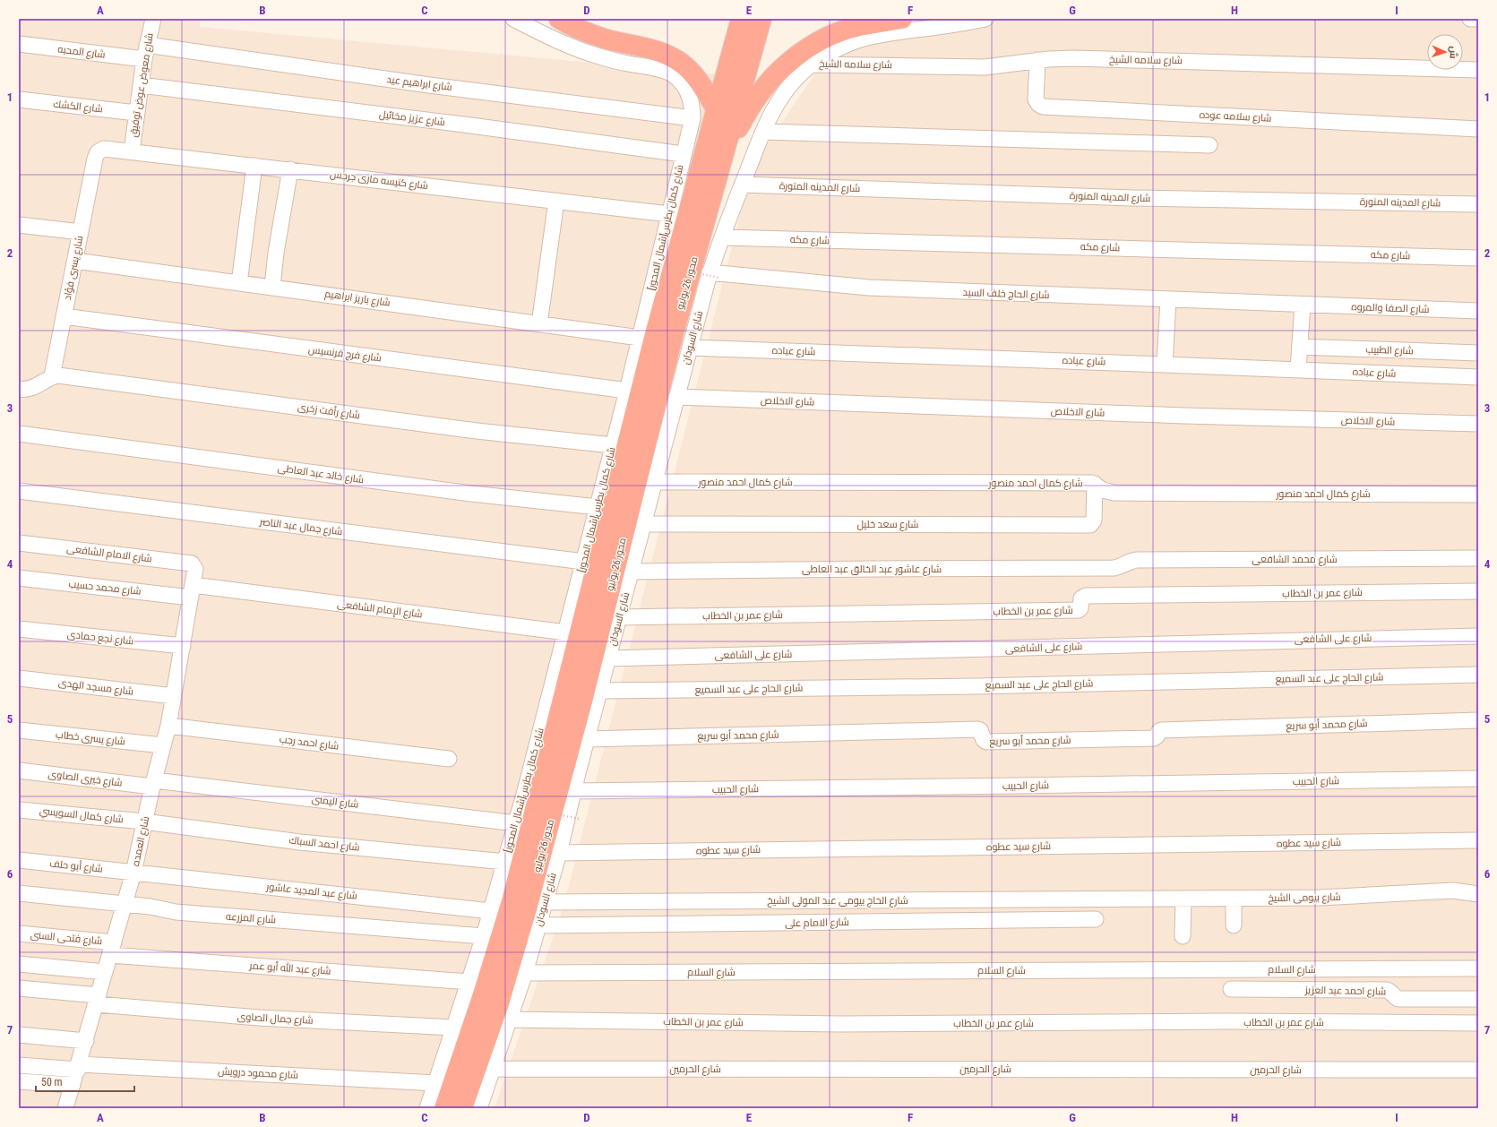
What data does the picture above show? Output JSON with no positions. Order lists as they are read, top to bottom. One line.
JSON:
{"streets":{"highway":["محور 26 يوليو"],"street":["شارع المحبه","شارع سلامه الشيخ","شارع ابراهيم عيد","شارع معوض عوض توفيق","شارع الكشك","شارع سلامه عوده","شارع عزيز مخائيل","شارع كنيسه مارى جرجس","شارع المدينه المنورة","شارع كمال بطرس[شمال المحور]","شارع مكه","شارع يسرى فؤاد","شارع الحاج خلف السيد","شارع باريز ابراهيم","شارع الصفا والمروه","شارع السودان","شارع الطبيب","شارع عباده","شارع فرج فرنسيس","شارع الاخلاص","شارع رأفت زخرى","شارع خالد عبد العاطى","شارع كمال احمد منصور","شارع سعد خليل","شارع جمال عبد الناصر","شارع الامام الشافعى","شارع محمد الشافعى","شارع عاشور عبد الخالق عبد العاطى","شارع محمد حسيب","شارع عمر بن الخطاب","شارع الإمام الشافعى","شارع نجع حمادى","شارع على الشافعى","شارع الحاج على عبد السميع","شارع مسجد الهدى","شارع محمد أبو سريع","شارع يسرى خطاب","شارع احمد رجب","شارع خيرى الصاوى","شارع الحبيب","شارع اليمنى","شارع كمال السويسي","شارع العمده","شارع سيد عطوه","شارع احمد السباك","شارع أبو حلف","شارع عبد المجيد عاشور","شارع بيومى الشيخ","شارع الحاج بيومى عبد المولى الشيخ","شارع المزرعه","شارع الامام على","شارع فتحى السنى","شارع عبد الله أبو عمر","شارع السلام","شارع احمد عبد العزيز","شارع جمال الصاوى","شارع الحرمين","شارع محمود درويش"]},"crossings":[["شارع المحبه","شارع ابراهيم عيد"],["شارع المحبه","شارع معوض عوض توفيق"],["شارع سلامه الشيخ","شارع سلامه عوده"],["شارع سلامه الشيخ","شارع السودان"],["شارع ابراهيم عيد","شارع معوض عوض توفيق"],["شارع ابراهيم عيد","شارع كمال بطرس[شمال المحور]"],["شارع معوض عوض توفيق","شارع الكشك"],["شارع معوض عوض توفيق","شارع عزيز مخائيل"],["شارع معوض عوض توفيق","شارع كنيسه مارى جرجس"],["شارع عزيز مخائيل","شارع كمال بطرس[شمال المحور]"],["شارع كنيسه مارى جرجس","شارع كمال بطرس[شمال المحور]"],["شارع كنيسه مارى جرجس","شارع يسرى فؤاد"],["شارع المدينه المنورة","شارع السودان"],["شارع كمال بطرس[شمال المحور]","شارع باريز ابراهيم"],["شارع كمال بطرس[شمال المحور]","شارع فرج فرنسيس"],["شارع كمال بطرس[شمال المحور]","شارع رأفت زخرى"],["شارع كمال بطرس[شمال المحور]","شارع خالد عبد العاطى"],["شارع كمال بطرس[شمال المحور]","شارع جمال عبد الناصر"],["شارع كمال بطرس[شمال المحور]","شارع الإمام الشافعى"],["شارع كمال بطرس[شمال المحور]","شارع اليمنى"],["شارع كمال بطرس[شمال المحور]","شارع احمد السباك"],["شارع كمال بطرس[شمال المحور]","شارع عبد المجيد عاشور"],["شارع كمال بطرس[شمال المحور]","شارع المزرعه"],["شارع كمال بطرس[شمال المحور]","شارع عبد الله أبو عمر"],["شارع كمال بطرس[شمال المحور]","شارع جمال الصاوى"],["شارع كمال بطرس[شمال المحور]","شارع محمود درويش"],["شارع مكه","شارع السودان"],["شارع يسرى فؤاد","شارع باريز ابراهيم"],["شارع يسرى فؤاد","شارع فرج فرنسيس"],["شارع يسرى فؤاد","شارع رأفت زخرى"],["شارع الحاج خلف السيد","شارع الصفا والمروه"],["شارع الحاج خلف السيد","شارع السودان"],["شارع السودان","شارع عباده"],["شارع السودان","شارع الاخلاص"],["شارع السودان","شارع كمال احمد منصور"],["شارع السودان","شارع سعد خليل"],["شارع السودان","شارع عاشور عبد الخالق عبد العاطى"],["شارع السودان","شارع عمر بن الخطاب"],["شارع السودان","شارع على الشافعى"],["شارع السودان","شارع الحاج على عبد السميع"],["شارع السودان","شارع محمد أبو سريع"],["شارع السودان","شارع الحبيب"],["شارع السودان","شارع سيد عطوه"],["شارع السودان","شارع الحاج بيومى عبد المولى الشيخ"],["شارع السودان","شارع الامام على"],["شارع السودان","شارع السلام"],["شارع السودان","شارع الحرمين"],["شارع كمال احمد منصور","شارع سعد خليل"],["شارع الامام الشافعى","شارع العمده"],["شارع محمد الشافعى","شارع عاشور عبد الخالق عبد العاطى"],["شارع محمد حسيب","شارع الإمام الشافعى"],["شارع محمد حسيب","شارع العمده"],["شارع الإمام الشافعى","شارع العمده"],["شارع نجع حمادى","شارع العمده"],["شارع مسجد الهدى","شارع العمده"],["شارع يسرى خطاب","شارع العمده"],["شارع احمد رجب","شارع العمده"],["شارع خيرى الصاوى","شارع اليمنى"],["شارع خيرى الصاوى","شارع العمده"],["شارع اليمنى","شارع العمده"],["شارع كمال السويسي","شارع العمده"],["شارع كمال السويسي","شارع احمد السباك"],["شارع العمده","شارع احمد السباك"],["شارع العمده","شارع أبو حلف"],["شارع العمده","شارع عبد المجيد عاشور"],["شارع العمده","شارع المزرعه"],["شارع العمده","شارع فتحى السنى"],["شارع العمده","شارع عبد الله أبو عمر"],["شارع العمده","شارع جمال الصاوى"],["شارع العمده","شارع محمود درويش"],["شارع أبو حلف","شارع عبد المجيد عاشور"],["شارع بيومى الشيخ","شارع الحاج بيومى عبد المولى الشيخ"],["شارع فتحى السنى","شارع عبد الله أبو عمر"]],"scale_bar":"50 m","north":"right","grid":{"columns":["A","B","C","D","E","F","G","H","I"],"rows":["1","2","3","4","5","6","7"]}}
